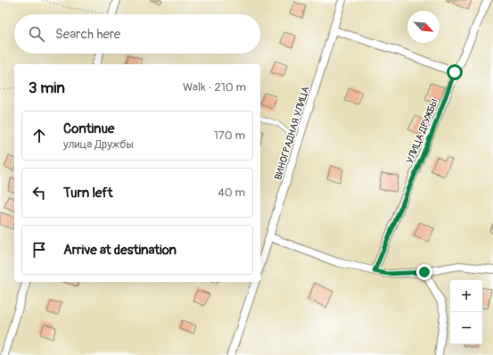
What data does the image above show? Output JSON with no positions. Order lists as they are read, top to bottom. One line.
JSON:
{"streets":{"street":["УЛИЦА ДРУЖБЫ","ВИНОГРАДНАЯ УЛИЦА"]},"north":"bottom right","page":{"search":"Search here","heading":["3 min","Walk · 210 m"],"list":[["Continue","улица Дружбы","170 m"],["Turn left","40 m"],"Arrive at destination"],"map_buttons":["+","−"]}}
